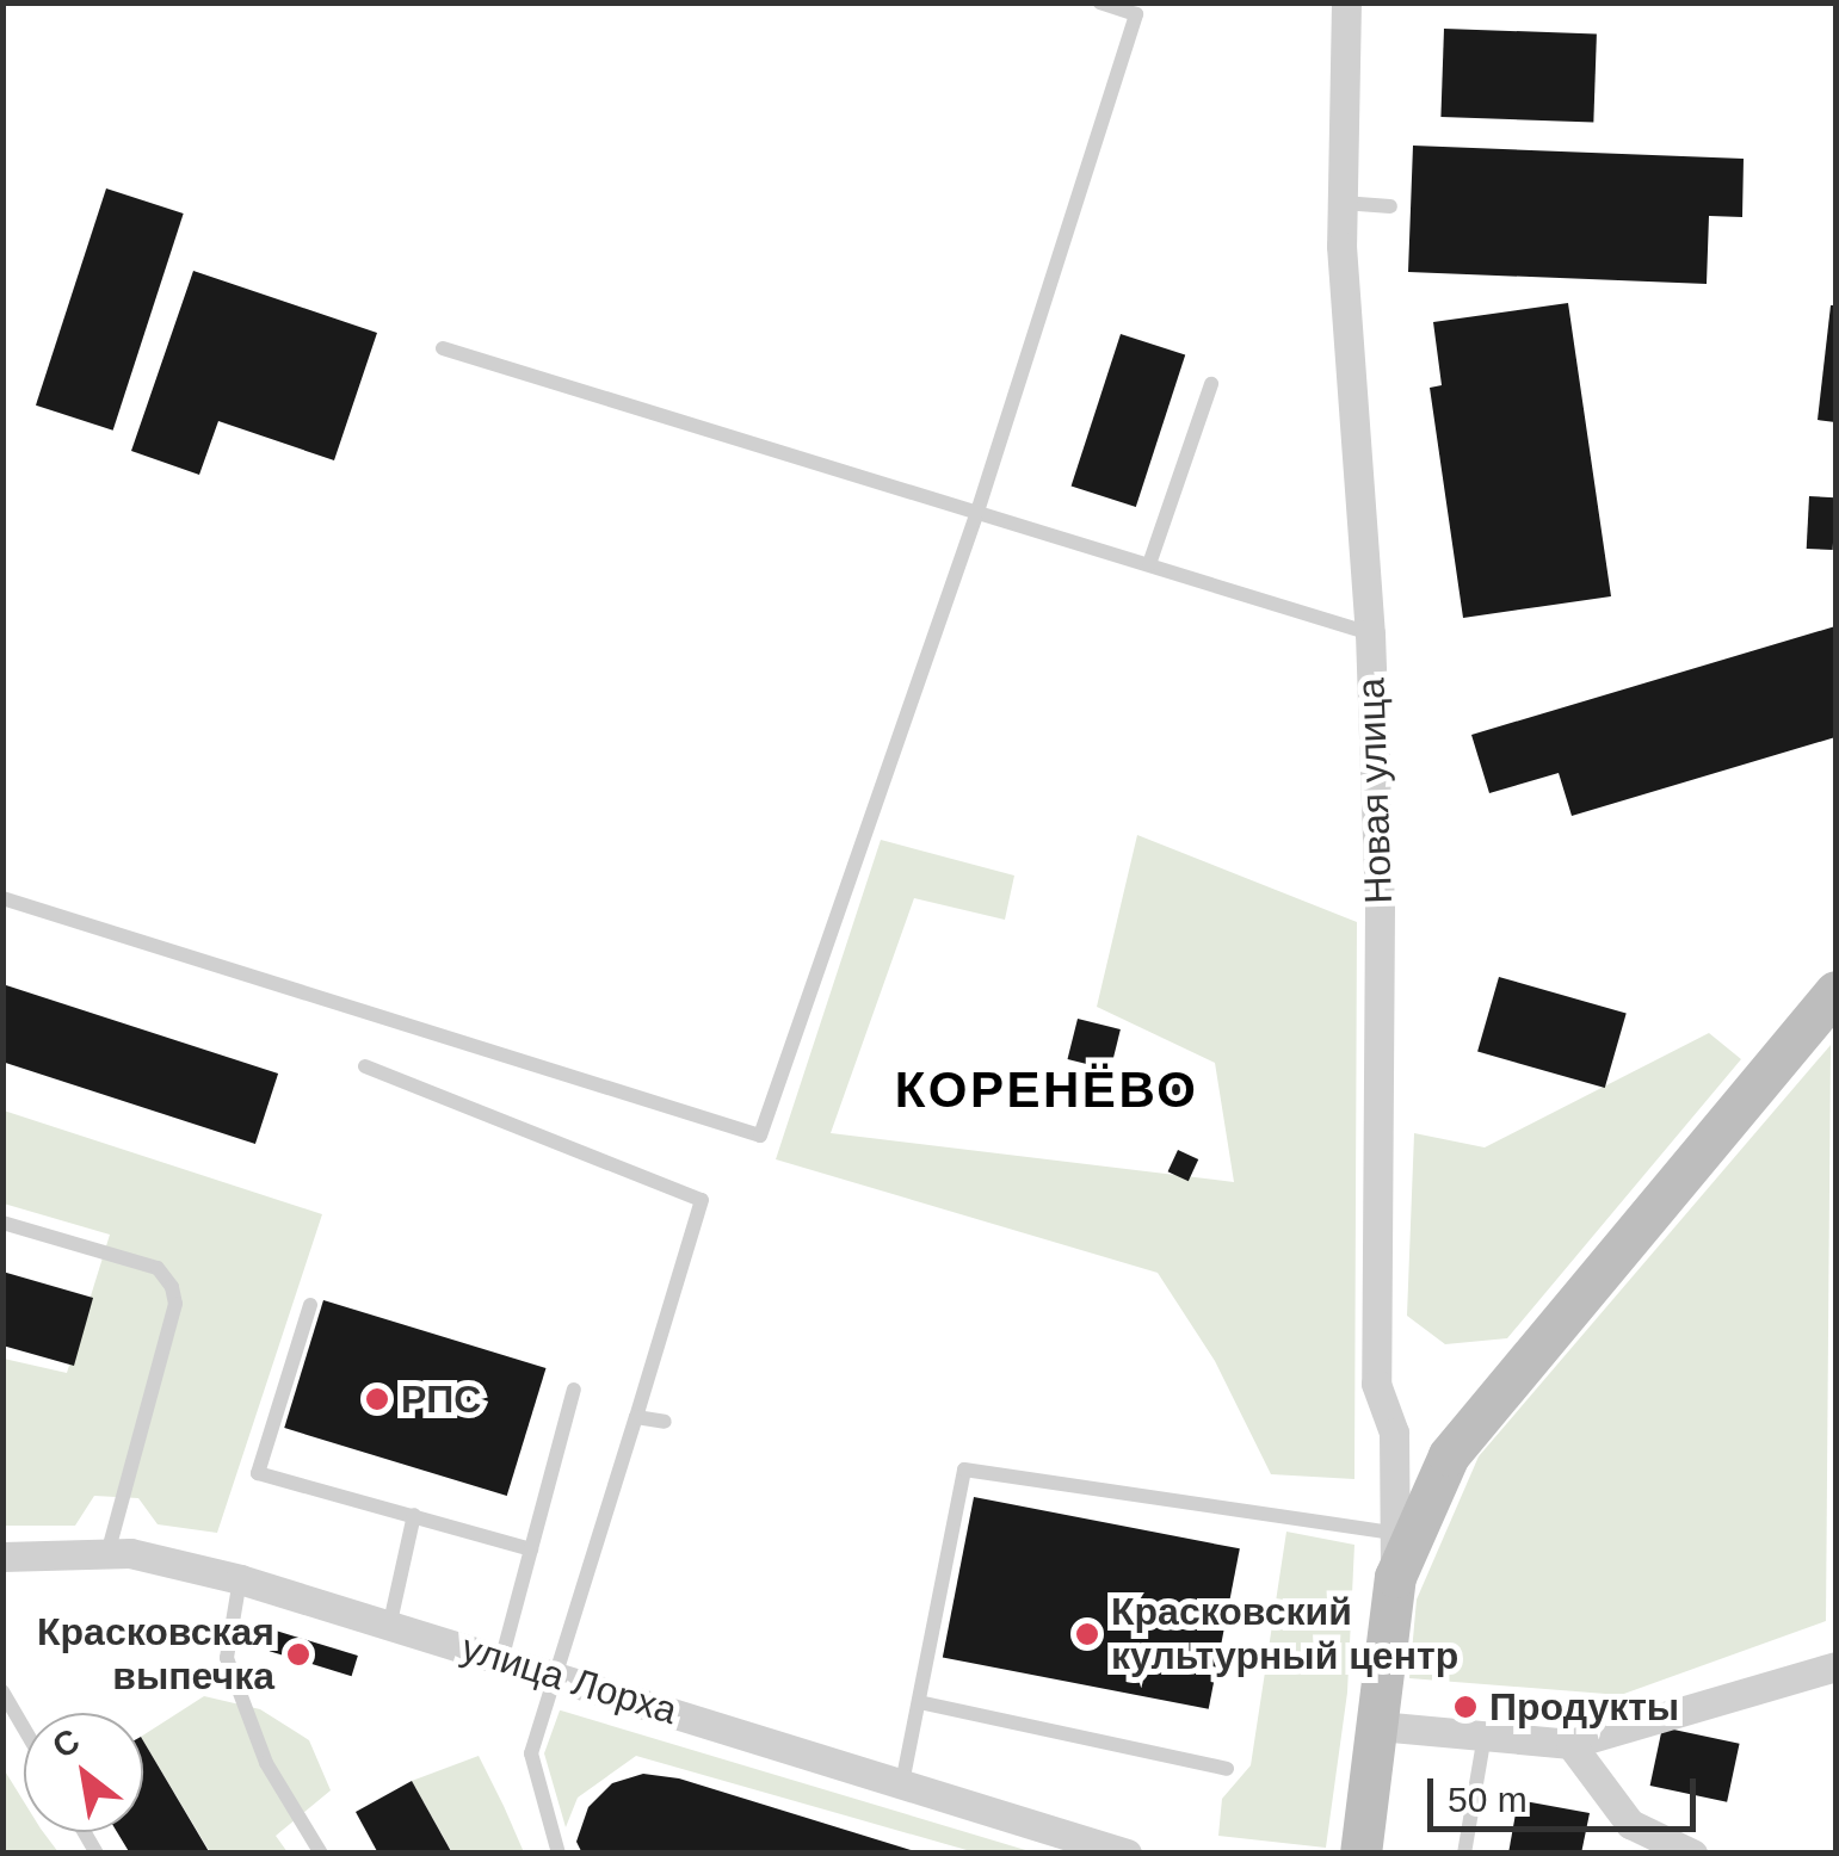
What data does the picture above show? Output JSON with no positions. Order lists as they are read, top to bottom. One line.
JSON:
{"streets":{"main road":["Новая улица"],"street":["улица Лорха"]},"districts":["КОРЕНЁВО"],"places":["РПС","Красковский культурный центр","Красковская выпечка","Продукты"],"scale_bar":"50 m","north":"top left"}
